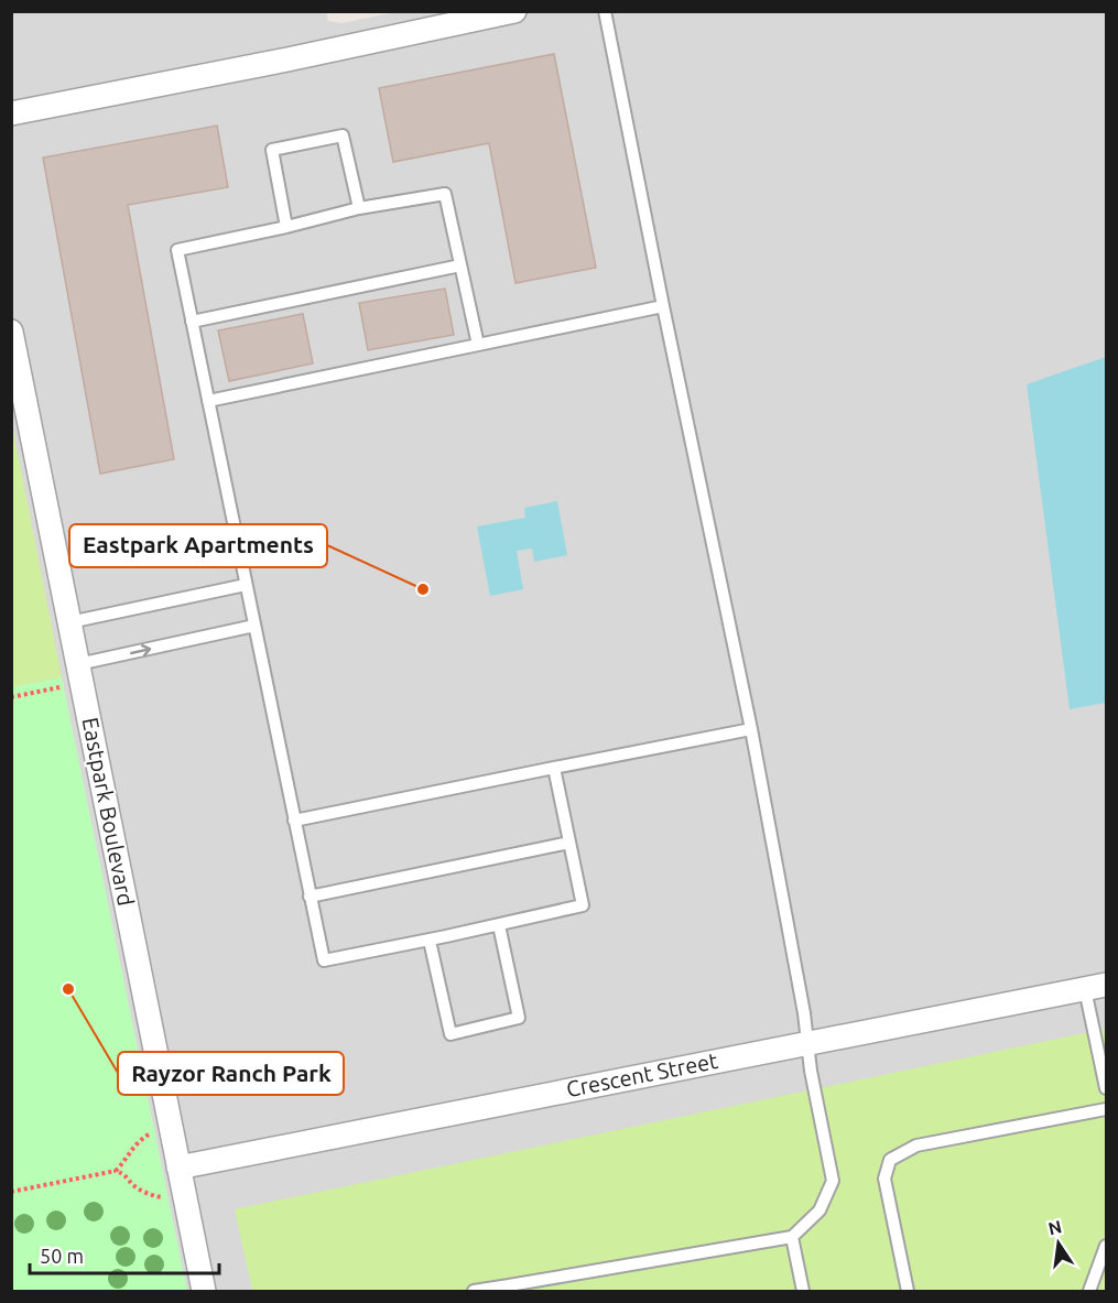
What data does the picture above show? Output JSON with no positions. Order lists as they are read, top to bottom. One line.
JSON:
{"streets":{"street":["Eastpark Boulevard","Crescent Street"]},"crossings":[["Eastpark Boulevard","Crescent Street"]],"places":["Eastpark Apartments","Rayzor Ranch Park"],"scale_bar":"50 m","north":"top"}
